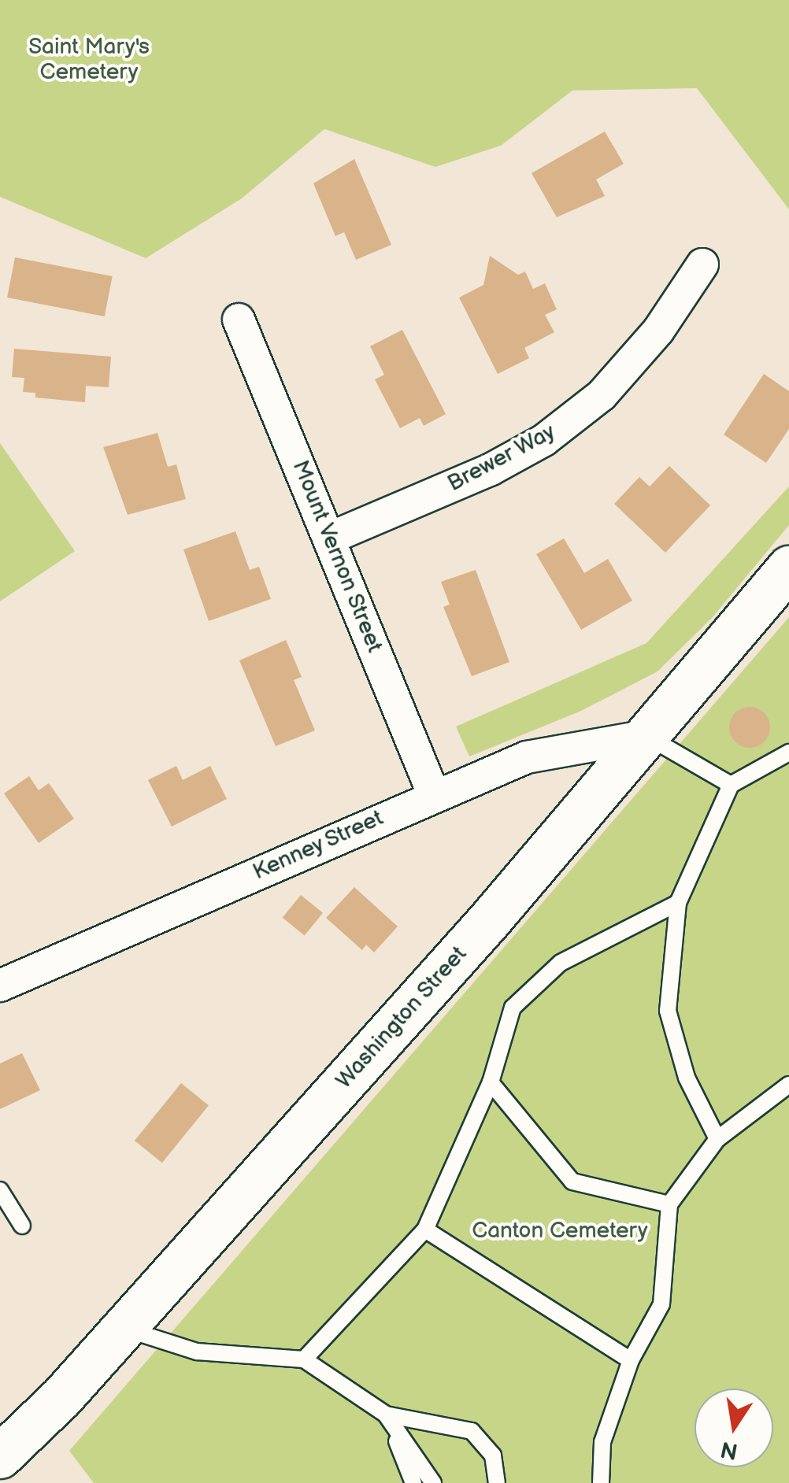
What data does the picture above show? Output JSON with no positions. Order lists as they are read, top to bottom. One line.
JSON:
{"streets":{"main road":["Washington Street"],"street":["Brewer Way","Mount Vernon Street","Kenney Street"]},"crossings":[["Brewer Way","Mount Vernon Street"],["Mount Vernon Street","Kenney Street"],["Kenney Street","Washington Street"]],"parks":["Saint Mary's Cemetery","Canton Cemetery"],"north":"bottom"}
